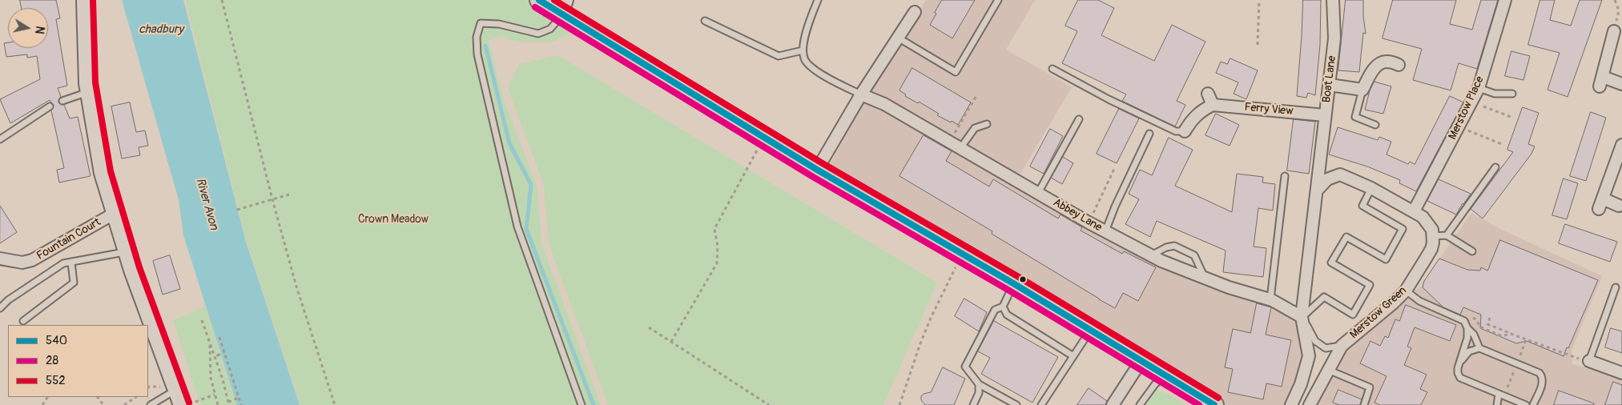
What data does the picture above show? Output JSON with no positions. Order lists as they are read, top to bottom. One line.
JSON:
{"streets":{"street":["Boat Lane","Merstow Place","Ferry View","Abbey Lane","Fountain Court","Merstow Green"]},"crossings":[["Boat Lane","Ferry View"],["Abbey Lane","Merstow Green"]],"water":["chadbury","River Avon"],"parks":["Crown Meadow"],"lines":["transit line 540","transit line 552","transit line 28"],"legend":["540","28","552"],"north":"right"}
